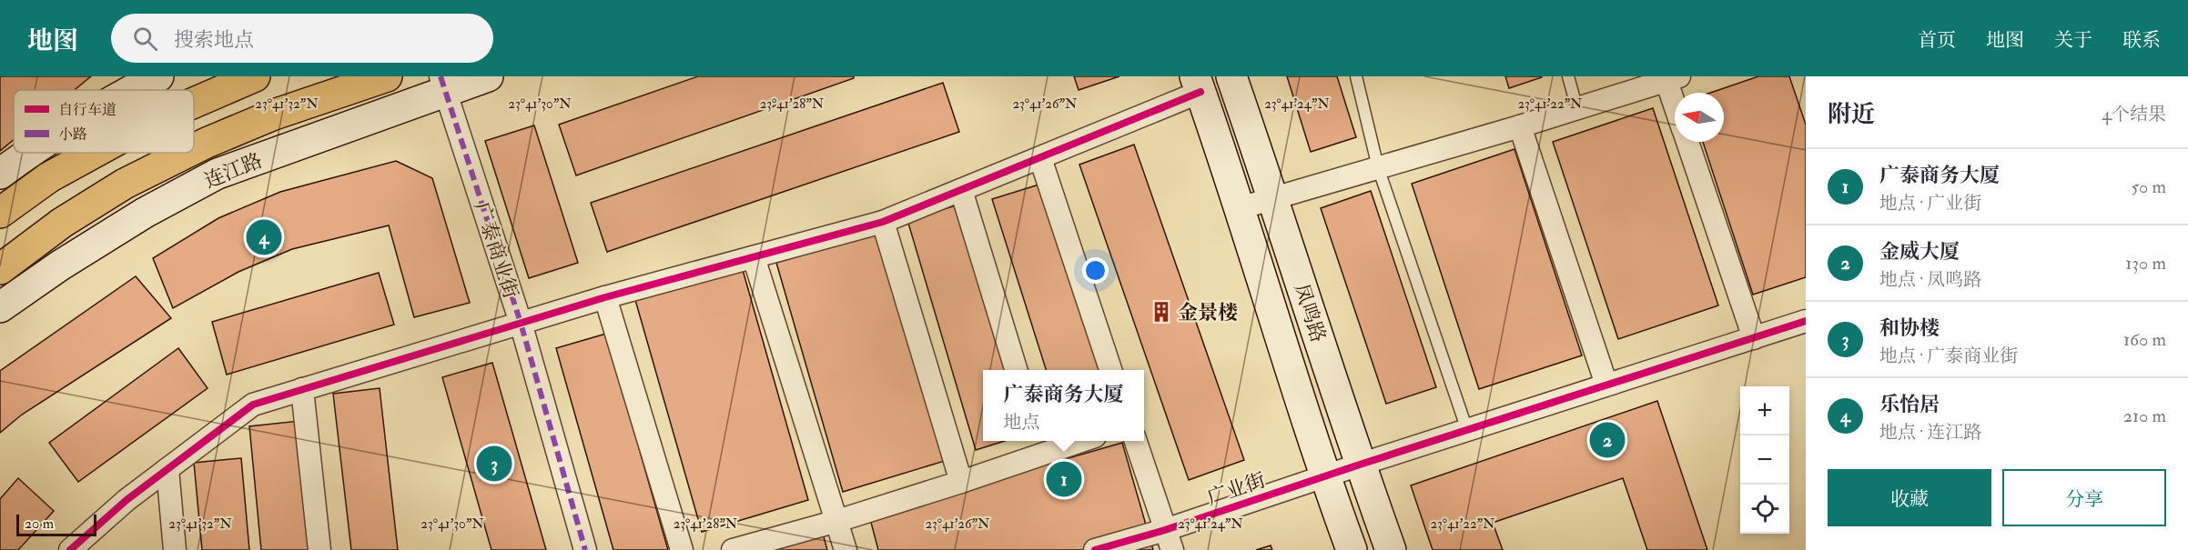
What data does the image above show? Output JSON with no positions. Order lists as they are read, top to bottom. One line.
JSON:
{"streets":{"main road":["连江路","凤鸣路"],"street":["广泰商业街","广业街"]},"crossings":[["连江路","广泰商业街"],["凤鸣路","广业街"]],"places":{"building":["金景楼"]},"legend":["自行车道","小路"],"scale_bar":"20 m","north":"left","page":{"header":"地图","search":"搜索地点","nav":["首页","地图","关于","联系"],"heading":["附近","4个结果"],"list":[{"mark":"1","name":"广泰商务大厦","note":"地点 · 广业街","value":"50 m"},{"mark":"2","name":"金威大厦","note":"地点 · 凤鸣路","value":"130 m"},{"mark":"3","name":"和协楼","note":"地点 · 广泰商业街","value":"160 m"},{"mark":"4","name":"乐怡居","note":"地点 · 连江路","value":"210 m"}],"pins":["4","2","3","1"],"popup":["广泰商务大厦","地点"],"map_buttons":["+","−"],"buttons":["收藏","分享"],"scale":"20 m"},"coordinates":["23°41'32\"N","23°41'30\"N","23°41'28\"N","23°41'26\"N","23°41'24\"N","23°41'22\"N"]}
